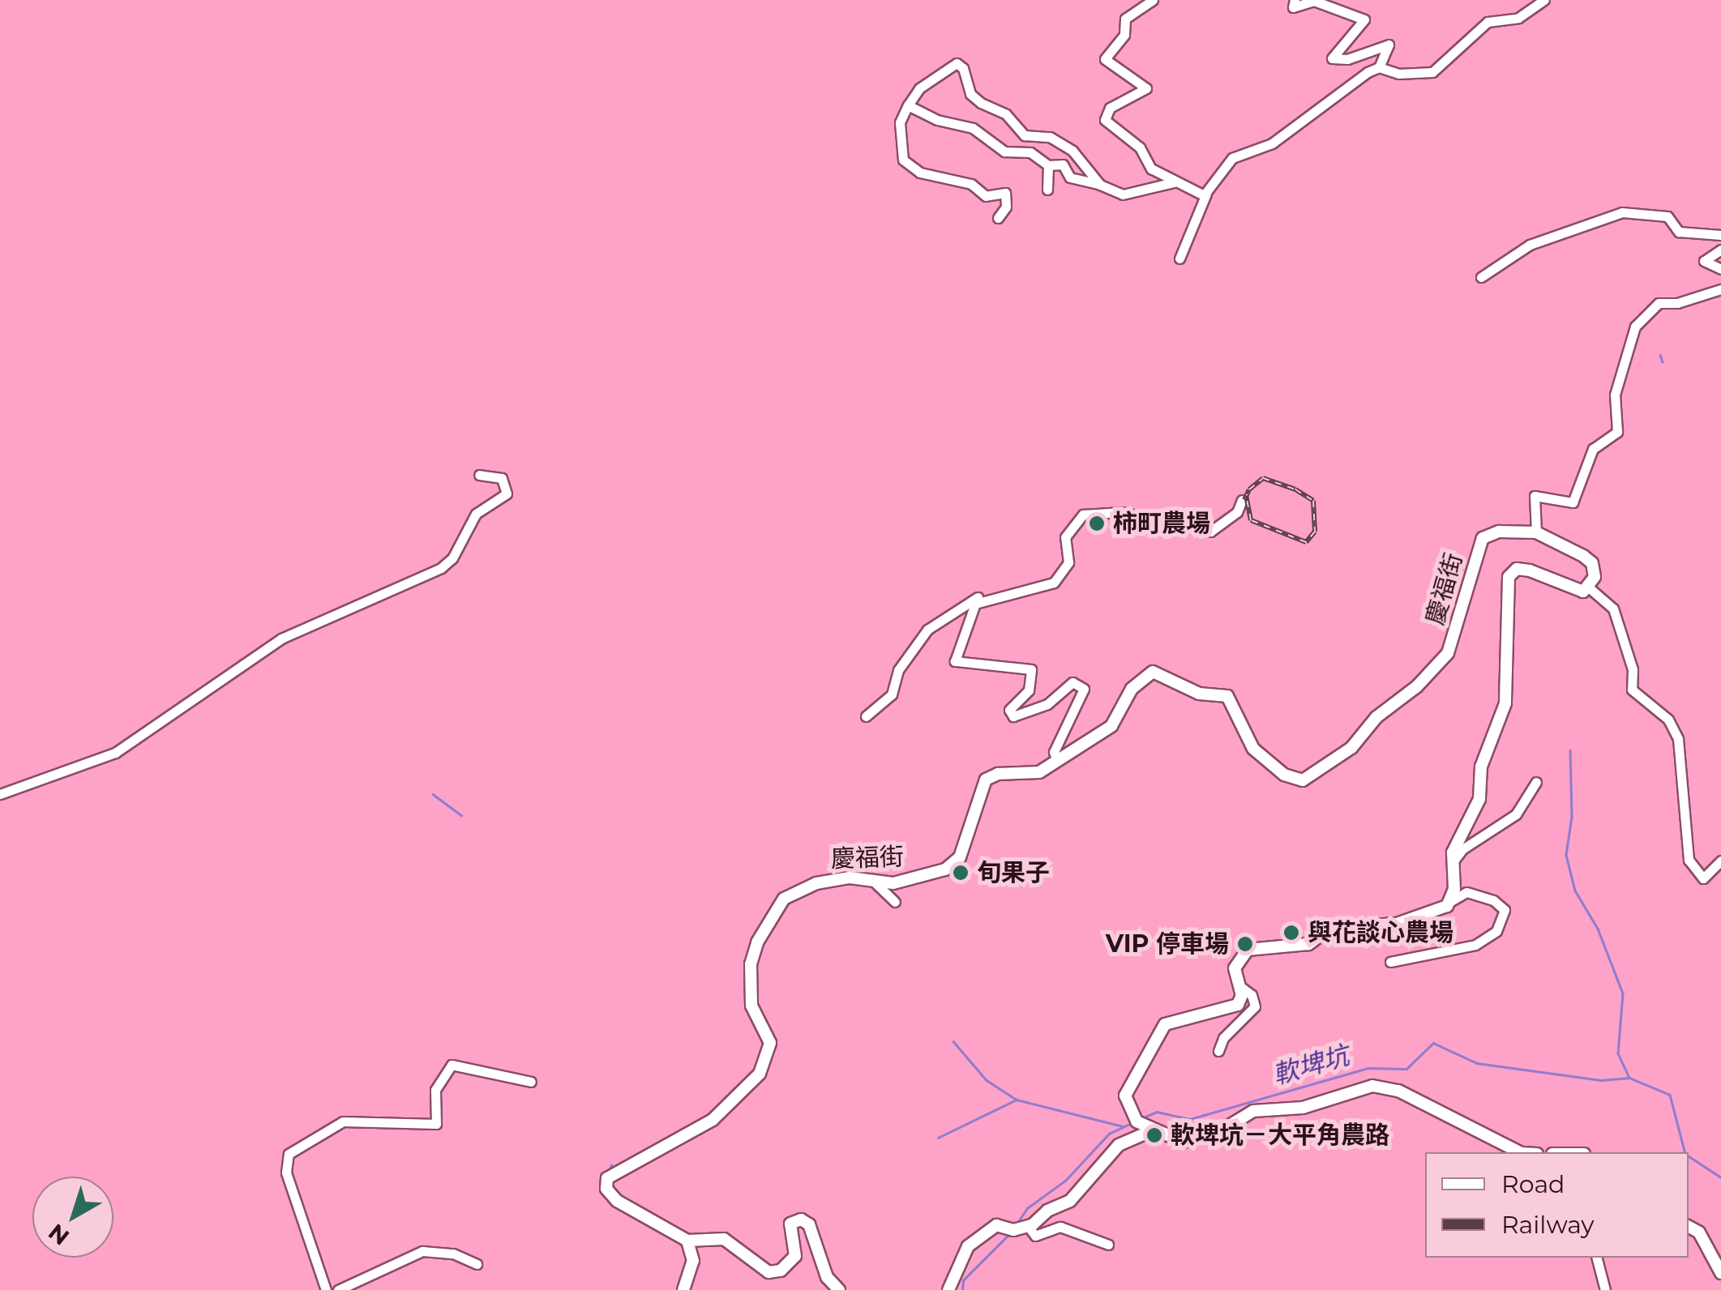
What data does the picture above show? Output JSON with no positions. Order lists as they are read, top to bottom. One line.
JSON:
{"streets":{"street":["慶福街"]},"water":["軟埤坑"],"places":["柿町農場","旬果子","與花談心農場","VIP 停車場","軟埤坑－大平角農路"],"legend":["Road","Railway"],"north":"bottom left"}
